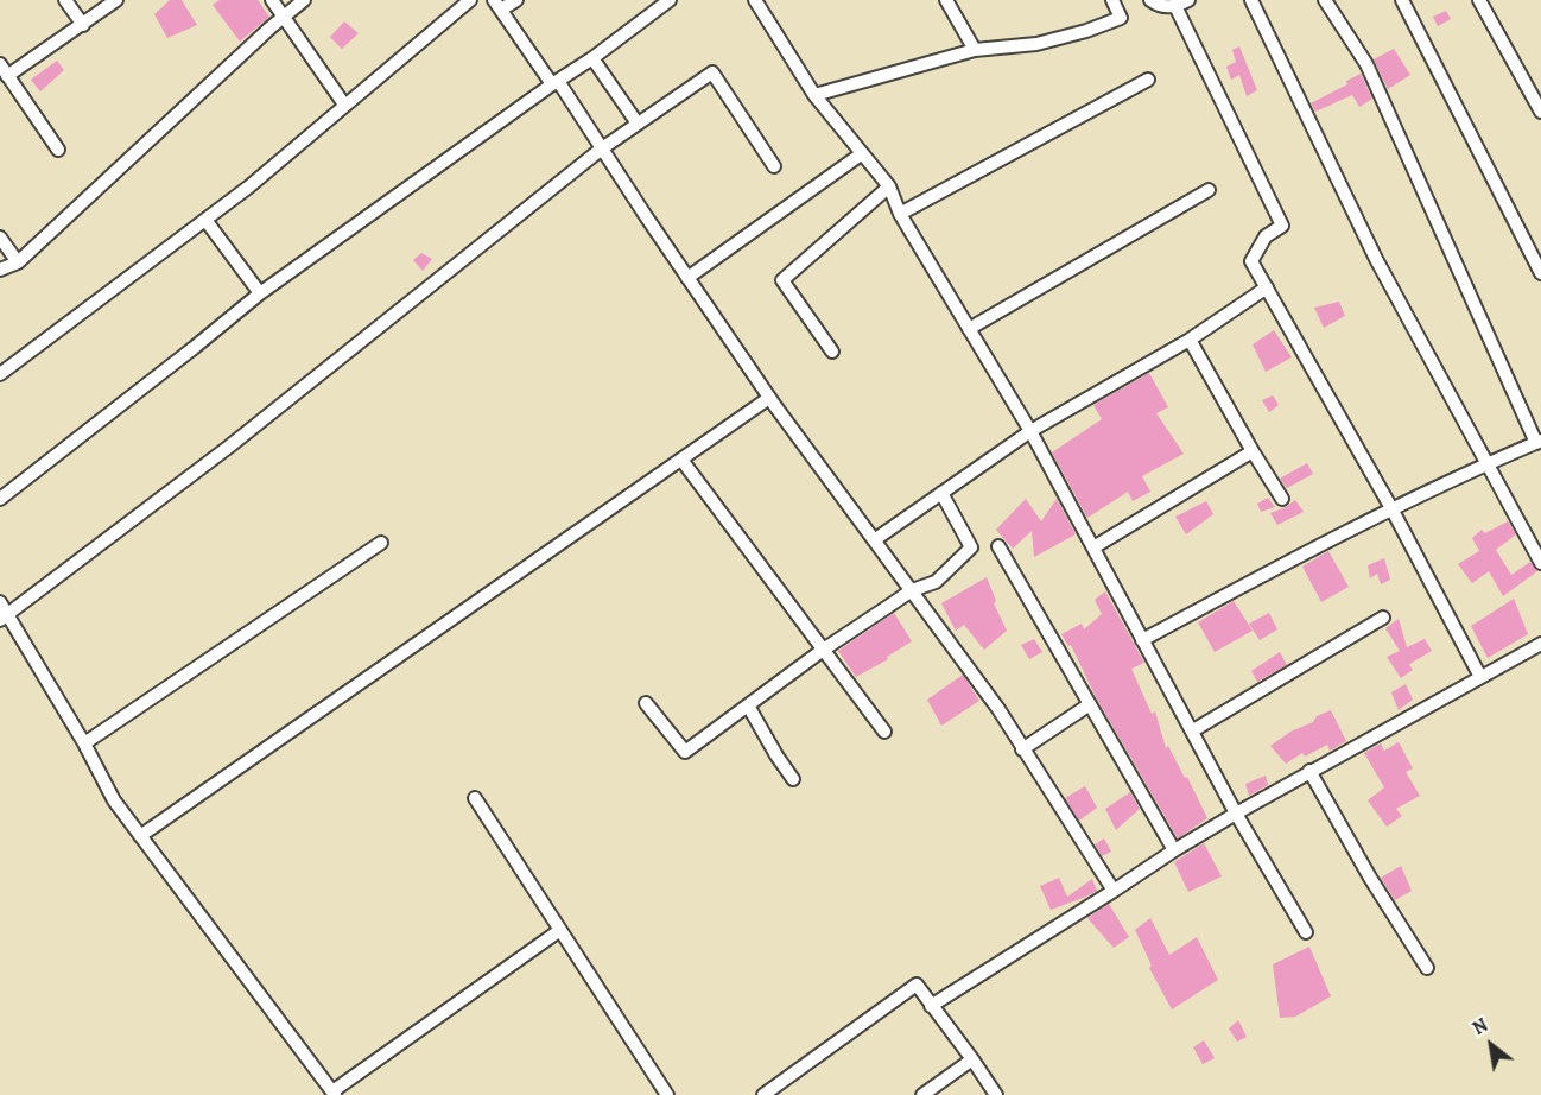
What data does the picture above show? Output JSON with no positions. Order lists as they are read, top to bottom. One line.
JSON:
{"north":"top left"}
